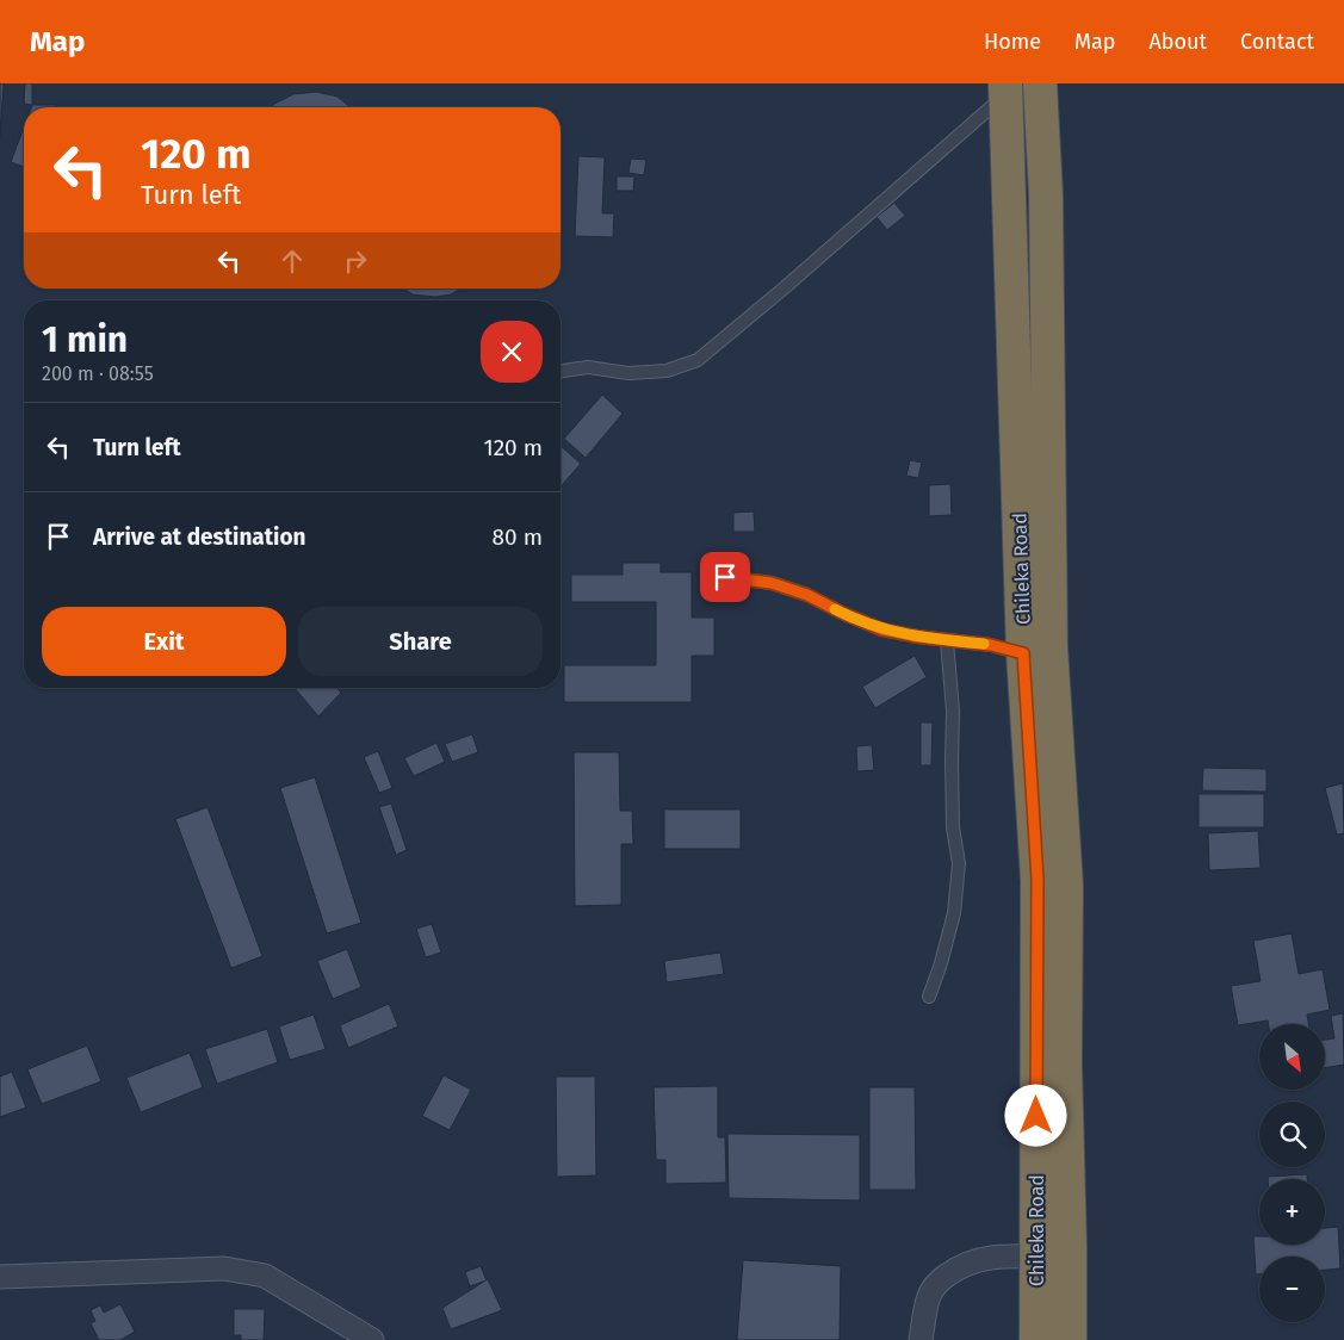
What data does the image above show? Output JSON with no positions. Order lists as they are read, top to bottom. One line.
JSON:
{"streets":{"highway":["Chileka Road"]},"north":"bottom right","page":{"header":"Map","nav":["Home","Map","About","Contact"],"turn":["120 m","Turn left"],"heading":["1 min","200 m · 08:55"],"list":[{"name":"Turn left","value":"120 m"},{"name":"Arrive at destination","value":"80 m"}],"buttons":["Exit","Share"],"map_buttons":["+","−"]}}
